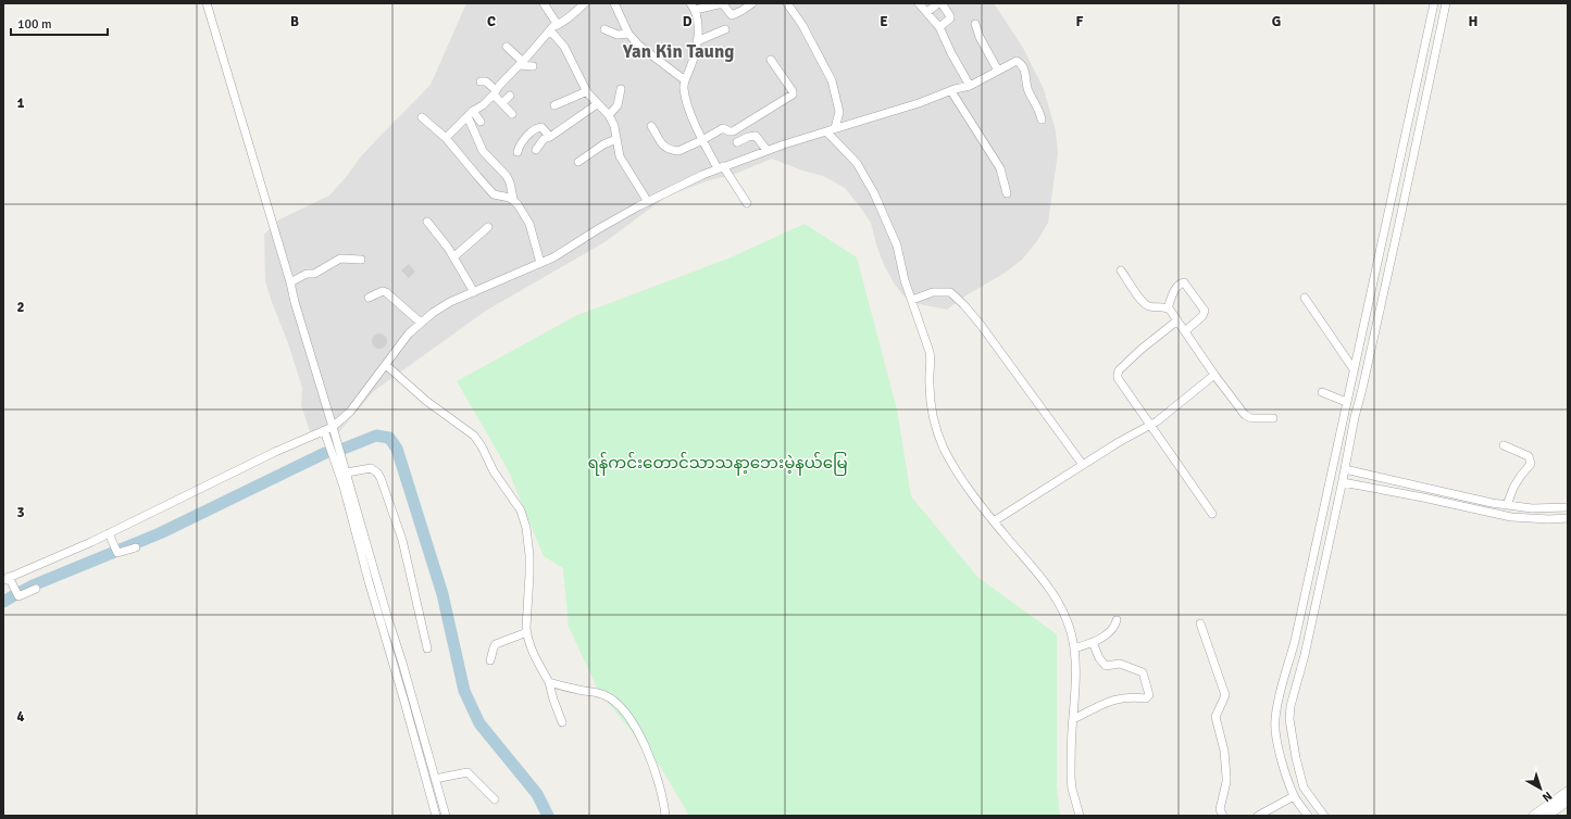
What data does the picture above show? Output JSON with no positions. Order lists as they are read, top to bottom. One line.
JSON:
{"districts":["Yan Kin Taung"],"parks":["ရန်ကင်းတောင်သာသနာ့ဘေးမဲ့နယ်မြေ"],"scale_bar":"100 m","north":"bottom right","grid":{"columns":["B","C","D","E","F","G","H"],"rows":["1","2","3","4"]}}
